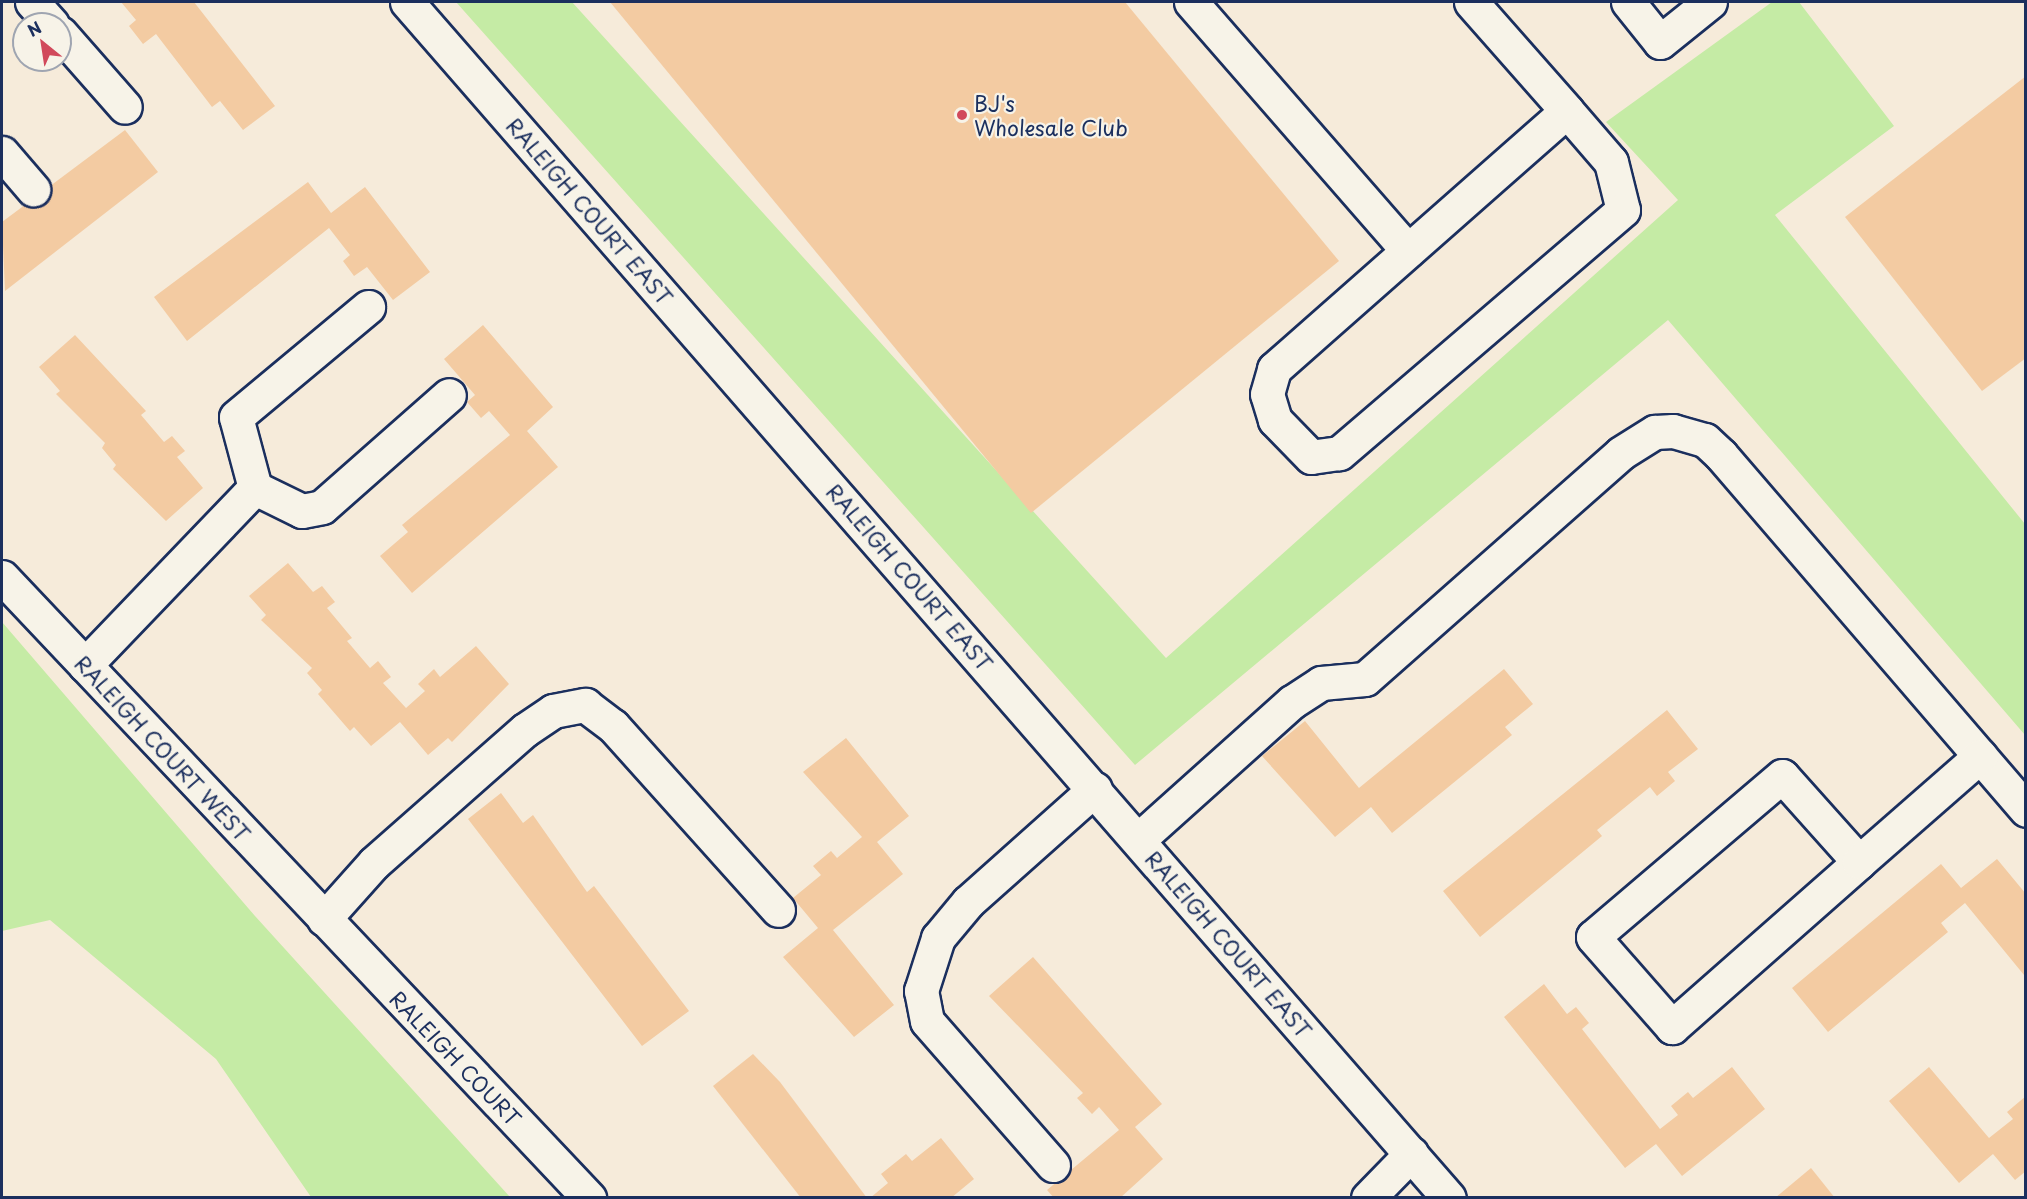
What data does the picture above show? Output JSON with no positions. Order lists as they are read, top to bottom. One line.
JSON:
{"streets":{"street":["RALEIGH COURT EAST","RALEIGH COURT WEST","RALEIGH COURT"]},"crossings":[["RALEIGH COURT WEST","RALEIGH COURT"]],"places":["BJ's Wholesale Club"],"north":"top left"}
